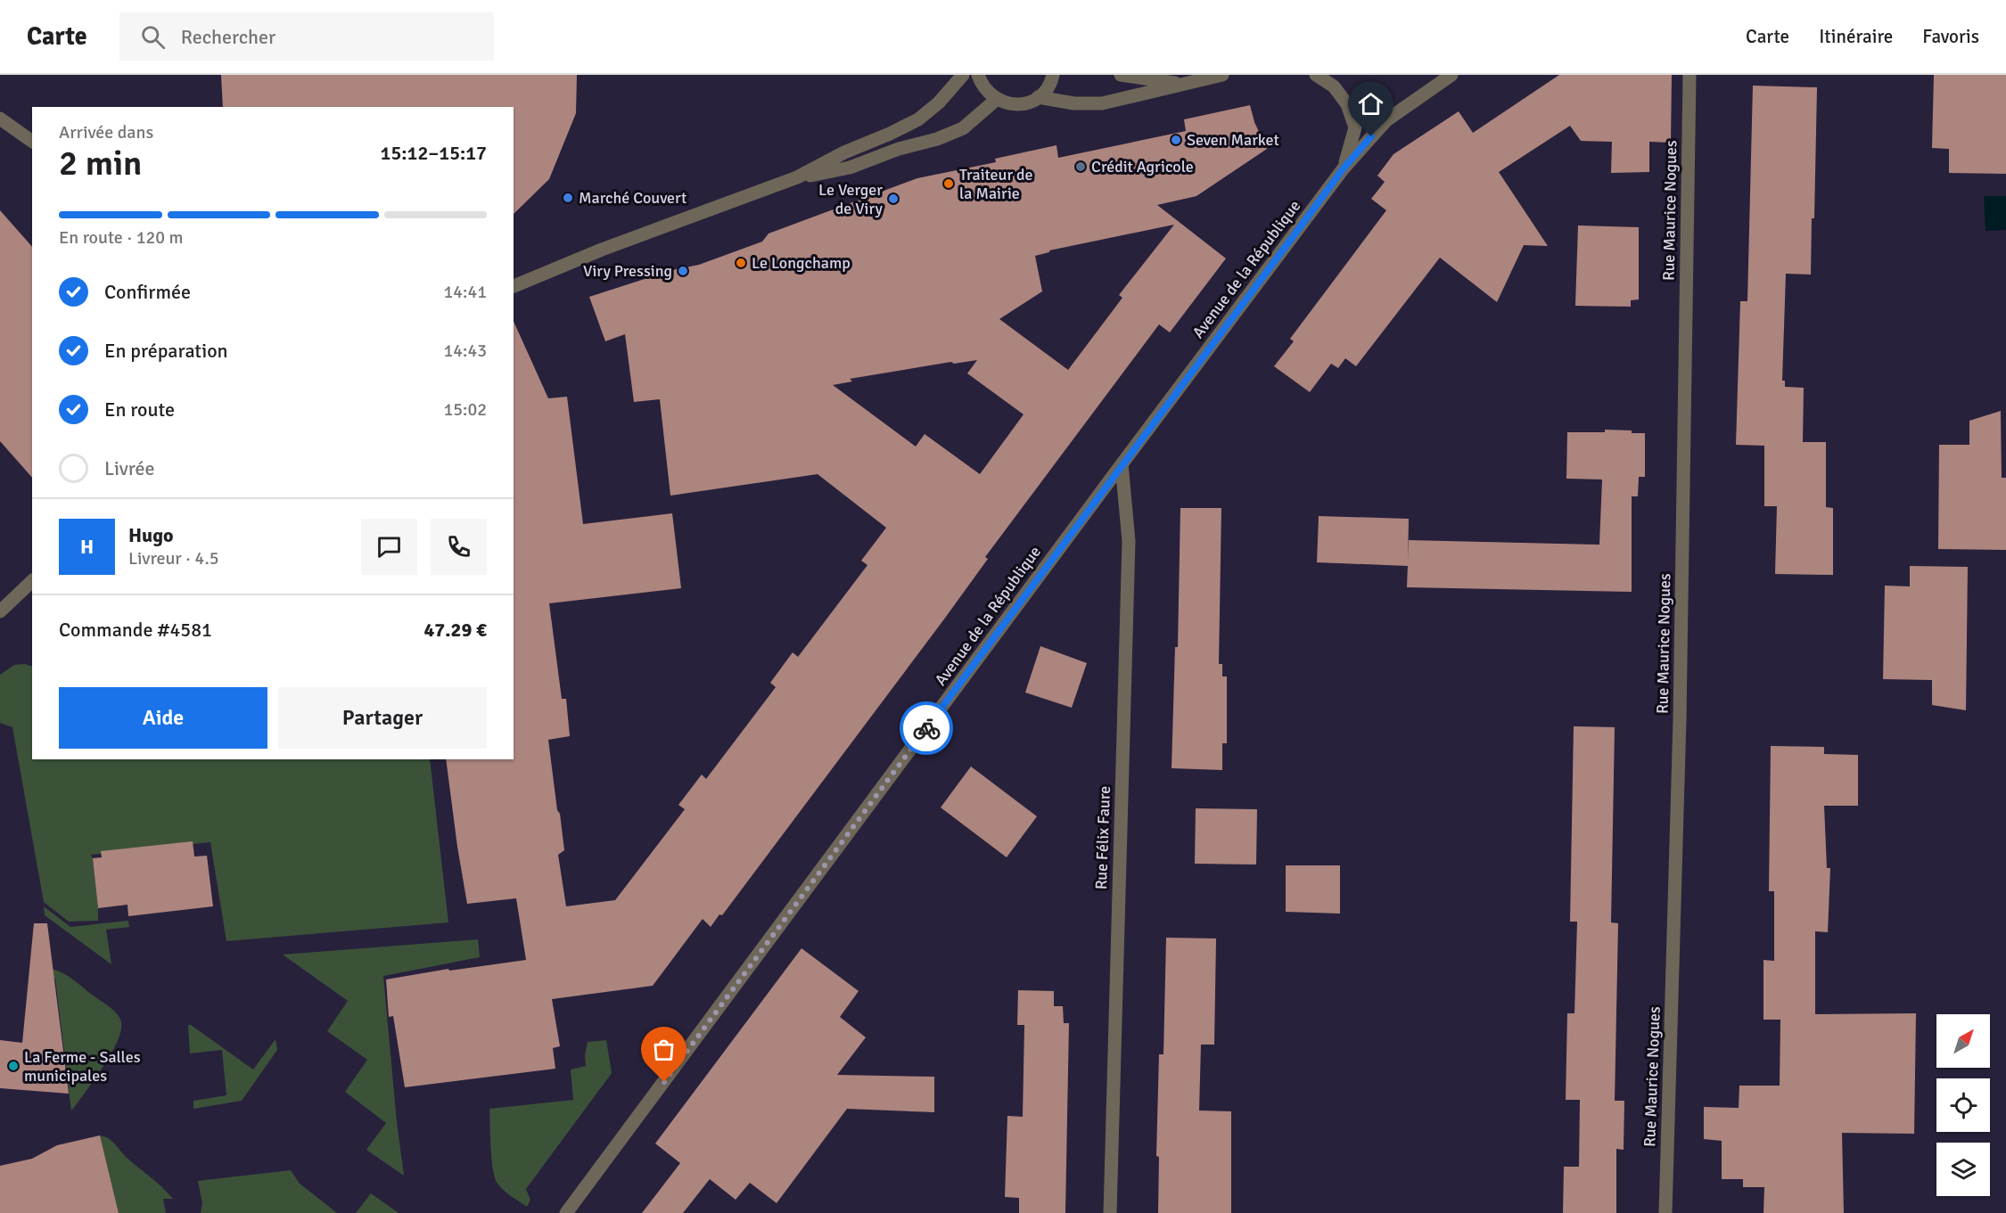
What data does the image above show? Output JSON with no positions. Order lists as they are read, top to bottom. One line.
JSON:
{"streets":{"street":["Rue Maurice Nogues","Avenue de la République","Rue Félix Faure"]},"crossings":[["Avenue de la République","Rue Félix Faure"]],"places":["Seven Market","Crédit Agricole","Traiteur de la Mairie","Marché Couvert","Le Verger de Viry","Le Longchamp","Viry Pressing","La Ferme - Salles municipales"],"north":"top right","page":{"header":"Carte","search":"Rechercher","nav":["Carte","Itinéraire","Favoris"],"heading":["2 min","Arrivée dans","15:12–15:17"],"panel":["Hugo","Livreur · 4.5","Commande #4581","47.29 €"],"bar":"En route · 120 m","list":[["Confirmée","14:41"],["En préparation","14:43"],["En route","15:02"],"Livrée"],"round":"H","buttons":["Aide","Partager"]}}
